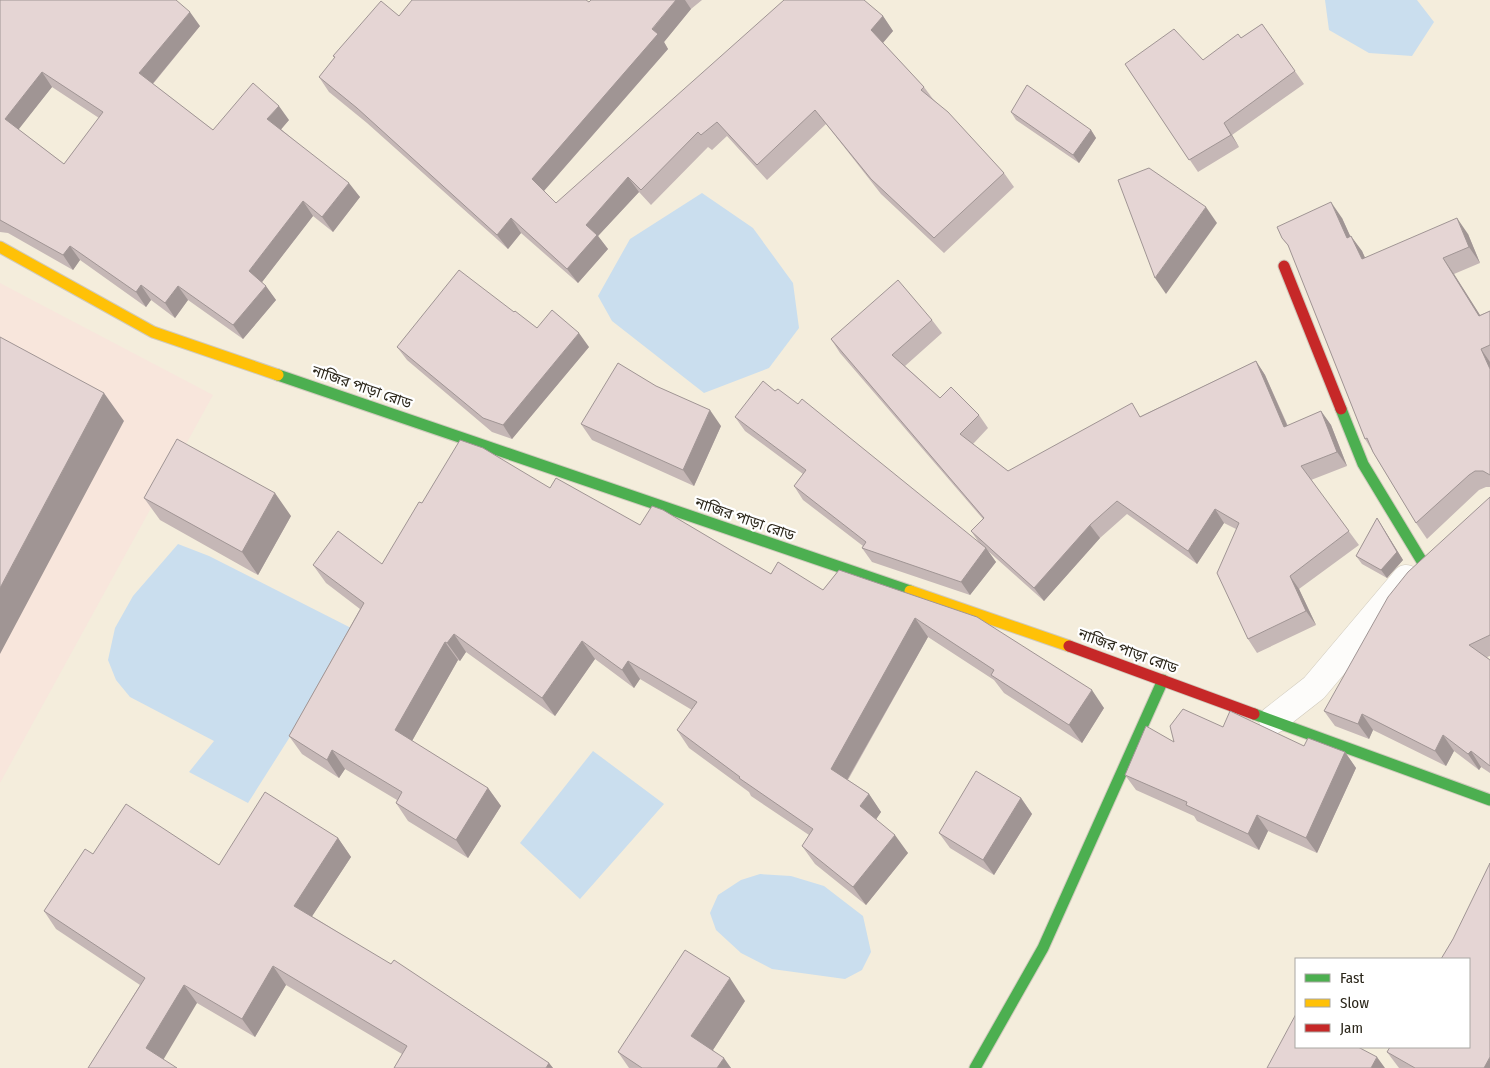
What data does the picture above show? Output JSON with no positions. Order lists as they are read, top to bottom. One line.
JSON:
{"streets":{"main road":["নাজির পাড়া রোড"]},"legend":["Fast","Slow","Jam"]}
